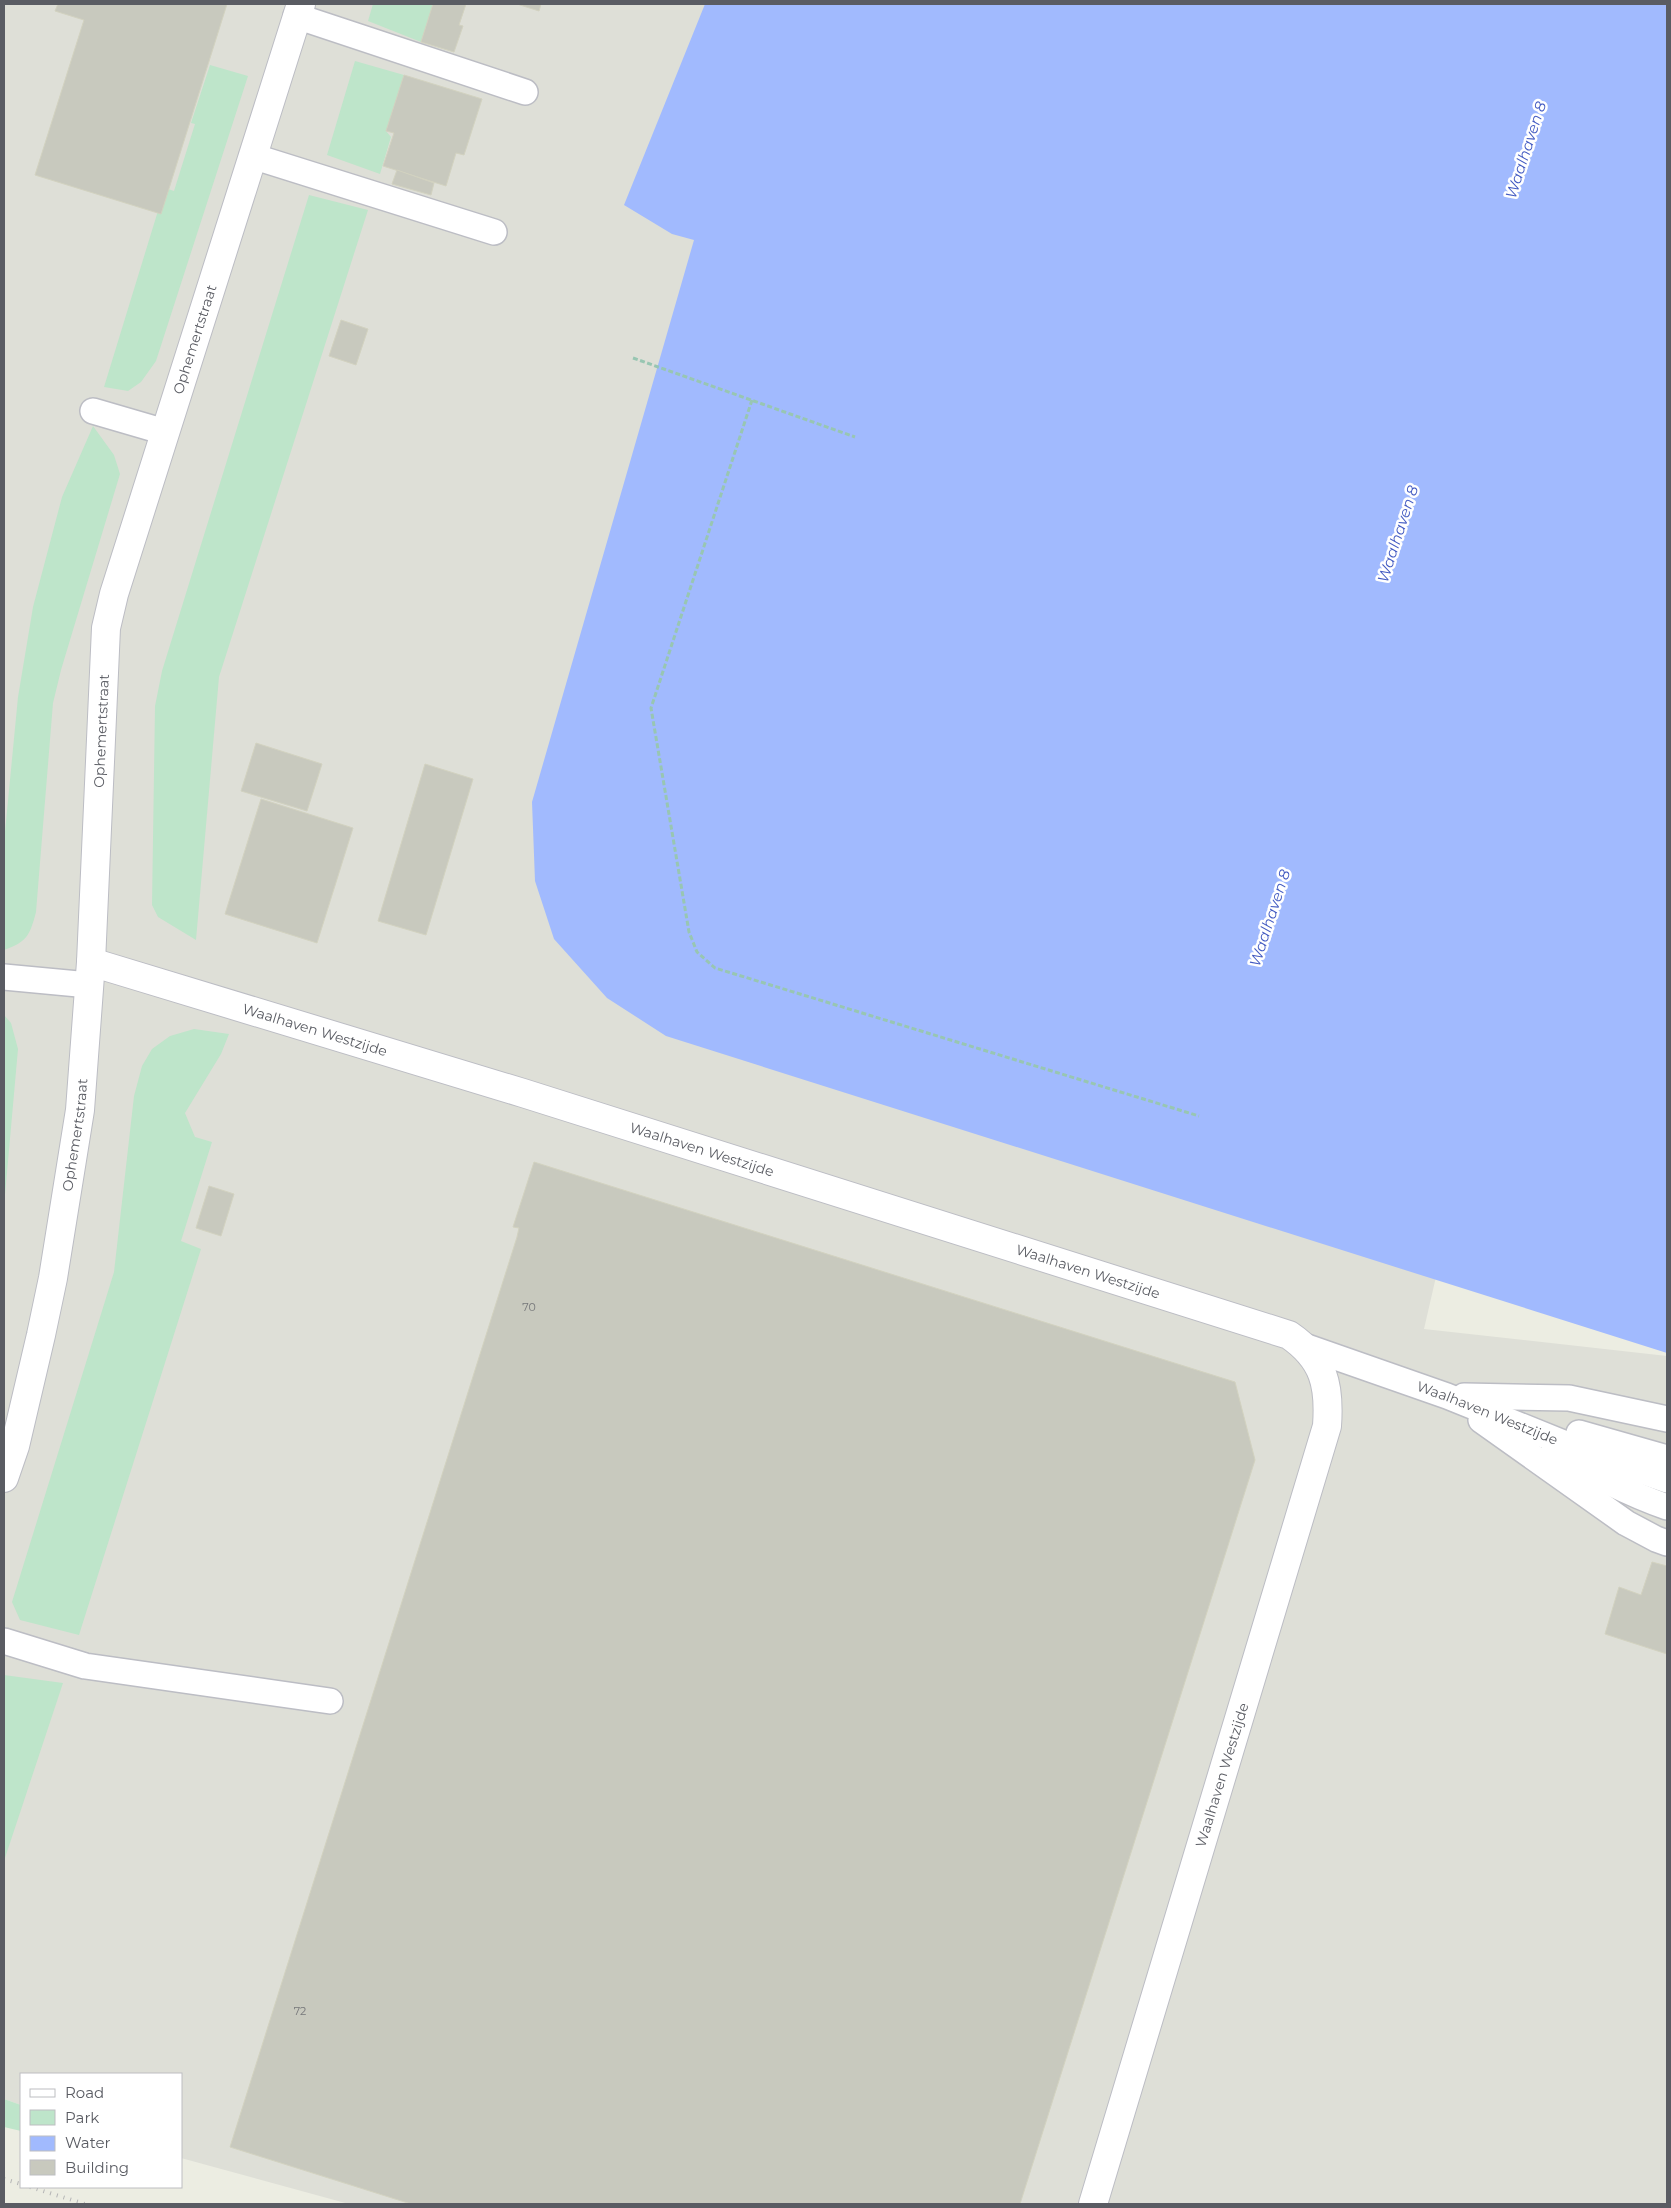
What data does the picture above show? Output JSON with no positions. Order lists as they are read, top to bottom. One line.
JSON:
{"streets":{"street":["Ophemertstraat","Waalhaven Westzijde"]},"crossings":[["Ophemertstraat","Waalhaven Westzijde"]],"water":["Waalhaven 8"],"house_numbers":["70","72"],"legend":["Road","Park","Water","Building"]}
